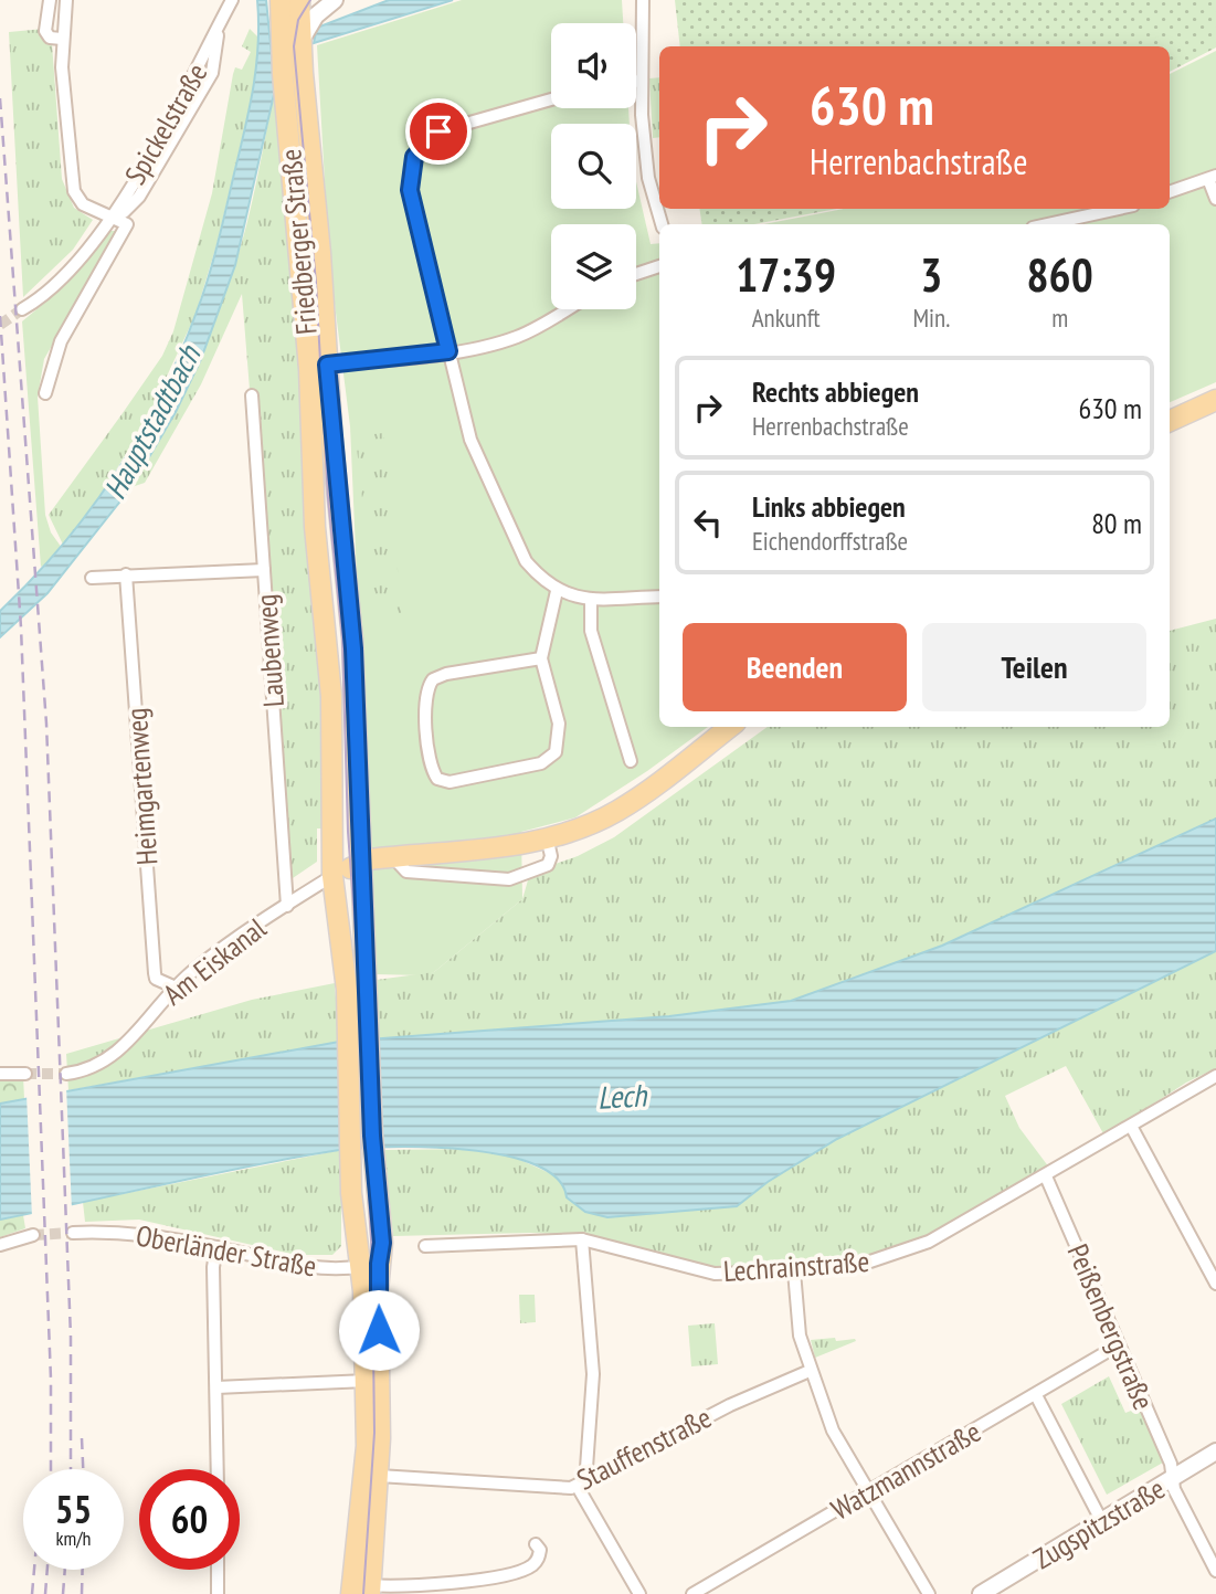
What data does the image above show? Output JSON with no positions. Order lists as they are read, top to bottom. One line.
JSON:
{"streets":{"main road":["Friedberger Straße"],"street":["Spickelstraße","Laubenweg","Heimgartenweg","Am Eiskanal","Oberländer Straße","Lechrainstraße","Peißenbergstraße","Stauffenstraße","Watzmannstraße","Zugspitzstraße"]},"crossings":[["Friedberger Straße","Am Eiskanal"],["Friedberger Straße","Oberländer Straße"],["Friedberger Straße","Stauffenstraße"],["Laubenweg","Am Eiskanal"],["Heimgartenweg","Am Eiskanal"],["Lechrainstraße","Peißenbergstraße"],["Peißenbergstraße","Watzmannstraße"],["Peißenbergstraße","Zugspitzstraße"]],"water":["Hauptstadtbach","Lech"],"page":{"turn":["630 m","Herrenbachstraße"],"eta":["17:39","Ankunft","3","Min.","860","m"],"list":[{"name":"Rechts abbiegen","note":"Herrenbachstraße","value":"630 m"},{"name":"Links abbiegen","note":"Eichendorffstraße","value":"80 m"}],"buttons":["Beenden","Teilen"],"speed":"55 km/h","limit":"60"}}
